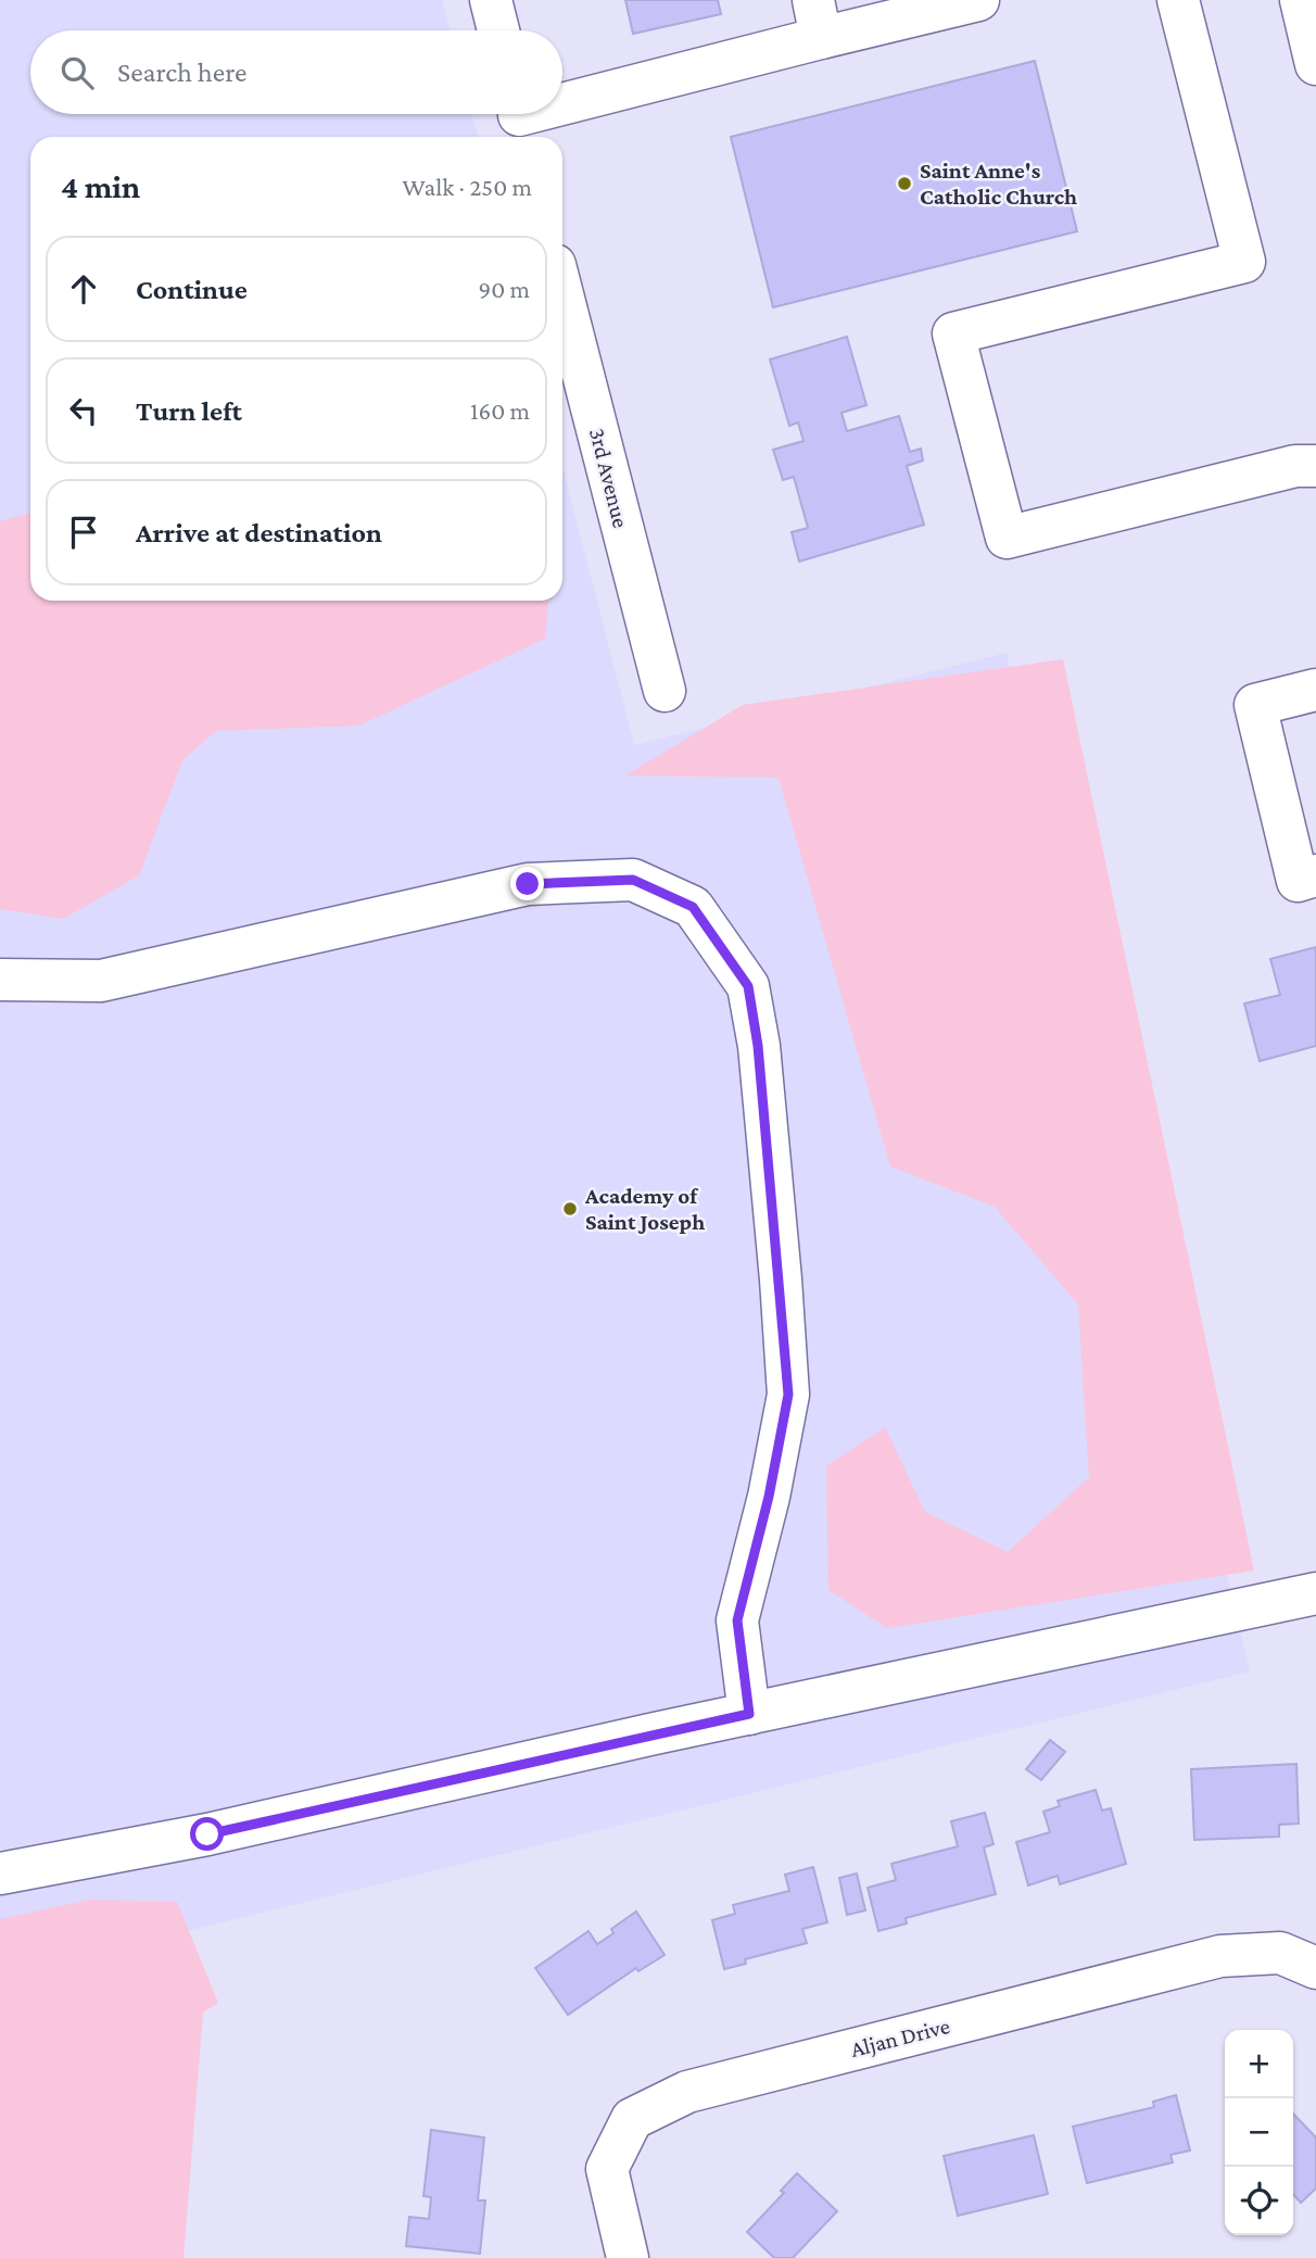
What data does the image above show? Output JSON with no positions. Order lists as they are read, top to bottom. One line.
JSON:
{"streets":{"street":["3rd Avenue","Aljan Drive"]},"places":["Saint Anne's Catholic Church","Academy of Saint Joseph"],"page":{"search":"Search here","heading":["4 min","Walk · 250 m"],"list":[["Continue","90 m"],["Turn left","160 m"],"Arrive at destination"],"map_buttons":["+","−"]}}
